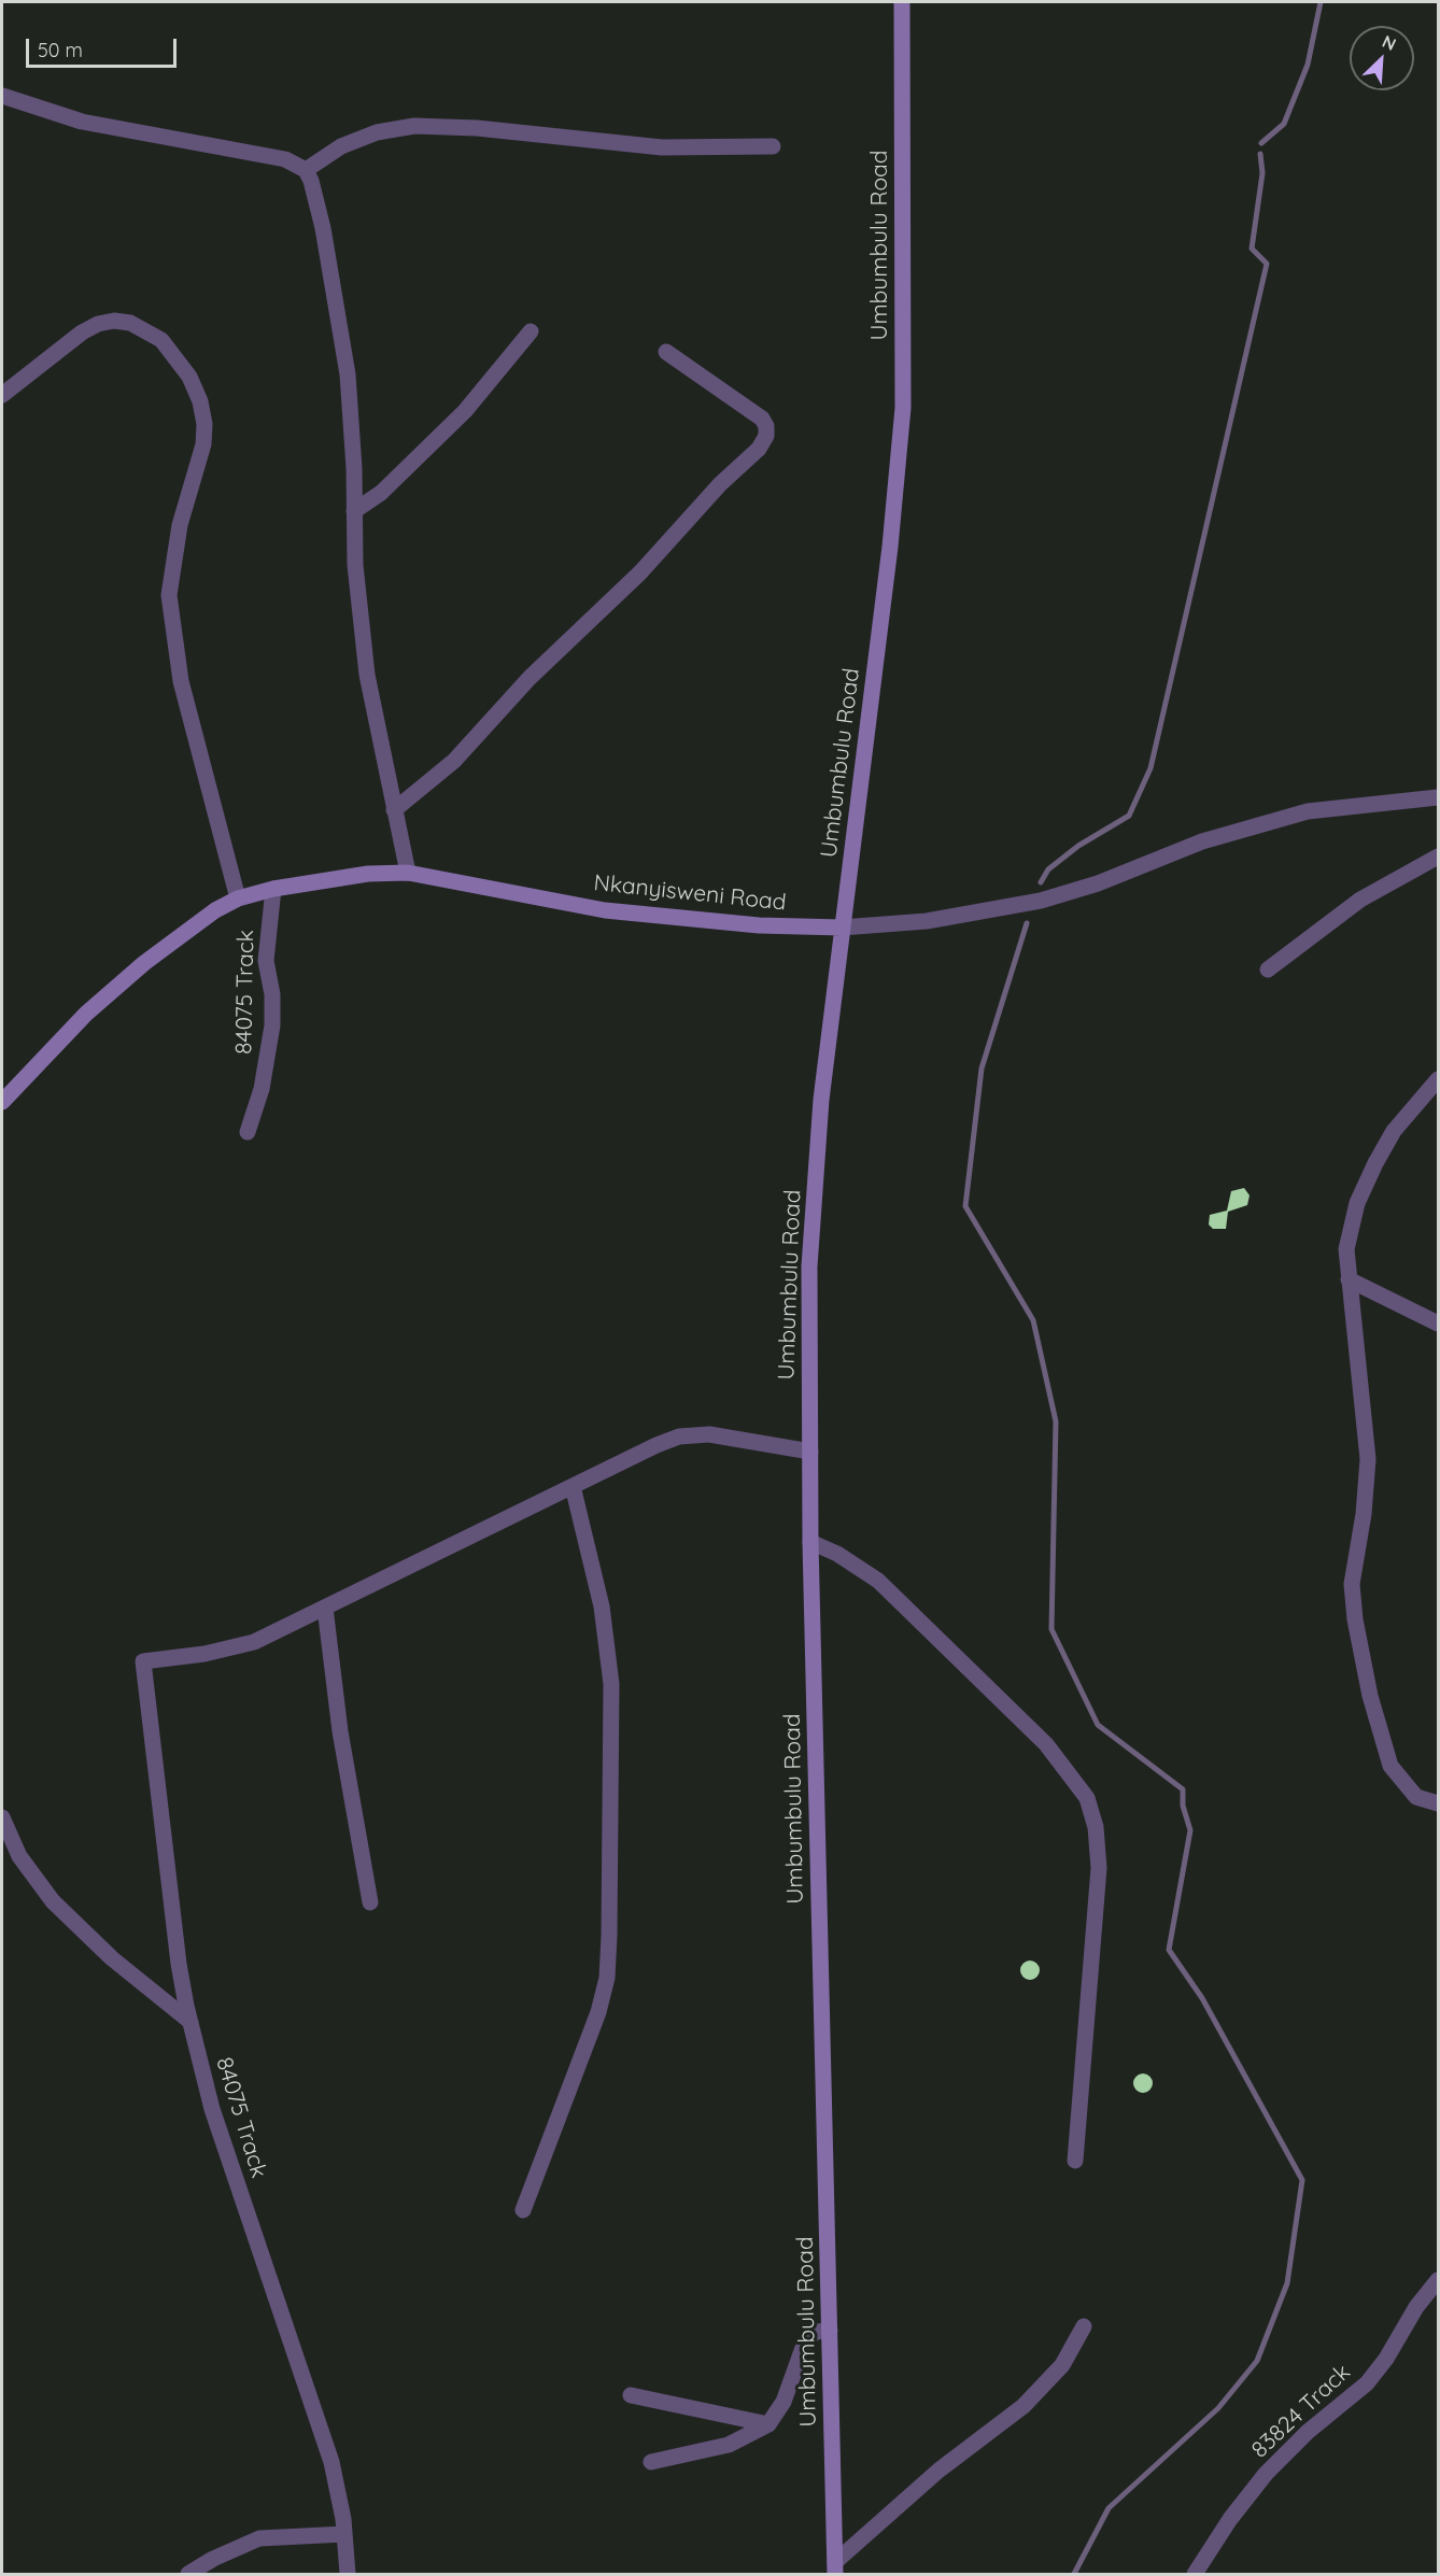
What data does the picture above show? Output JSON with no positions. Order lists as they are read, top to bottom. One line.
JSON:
{"streets":{"main road":["Umbumbulu Road","Nkanyisweni Road"],"street":["84075 Track","83824 Track"]},"crossings":[["Umbumbulu Road","Nkanyisweni Road"],["Nkanyisweni Road","84075 Track"]],"scale_bar":"50 m","north":"top right"}
